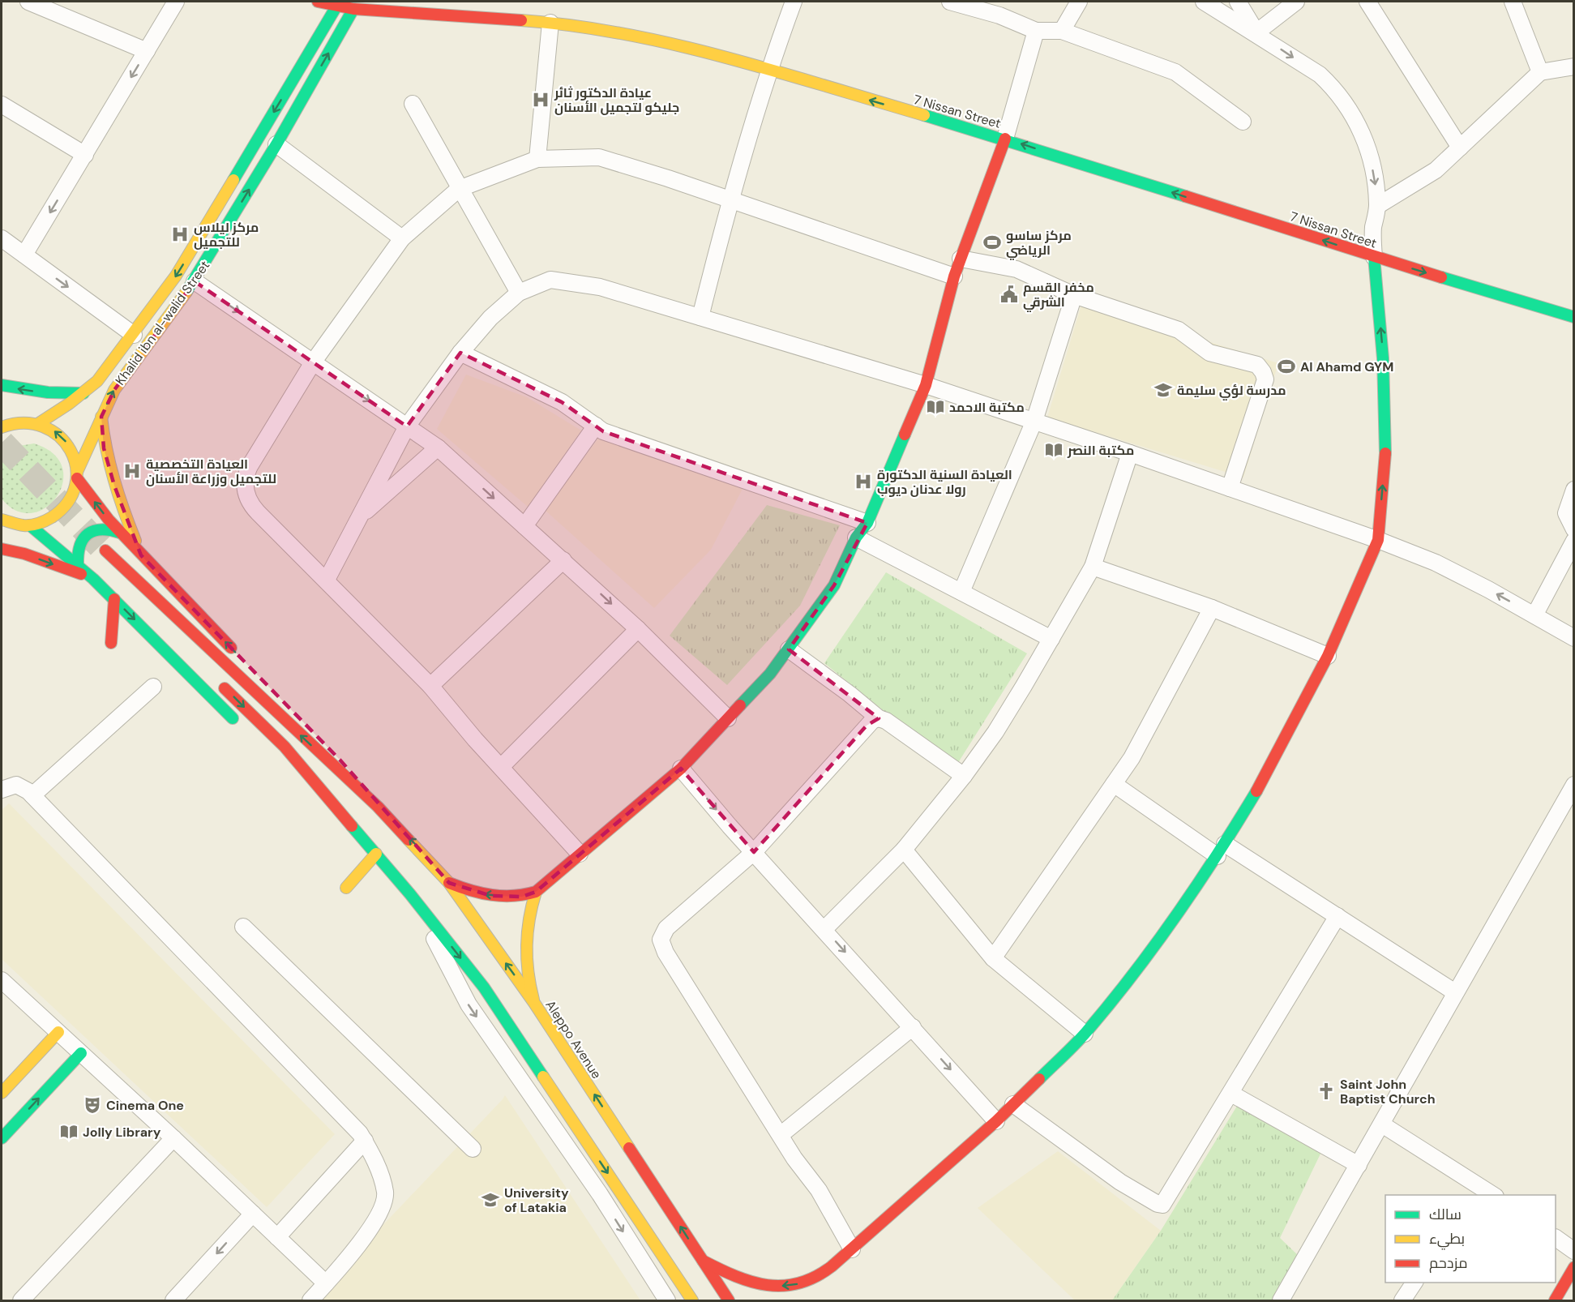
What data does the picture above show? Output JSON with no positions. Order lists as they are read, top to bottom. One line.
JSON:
{"streets":{"main road":["7 Nissan Street","Khalid ibn al-walid Street","Aleppo Avenue"]},"crossings":[["7 Nissan Street","Khalid ibn al-walid Street"]],"places":{"hospital":["عيادة الدكتور ثائر جليكو لتجميل الأسنان","مركز ليلاس للتجميل","العيادة التخصصية للتجميل وزراعة الأسنان","العيادة السنية الدكتورة رولا عدنان ديوب"],"sports":["مركز ساسو الرياضي","Al Ahamd GYM"],"public building":["مخفر القسم الشرقي"],"school or university":["مدرسة لؤي سليمة","University of Latakia"],"library":["مكتبة الاحمد","مكتبة النصر","Jolly Library"],"church":["Saint John Baptist Church"],"theatre":["Cinema One"]},"legend":["سالك","بطيء","مزدحم"]}
